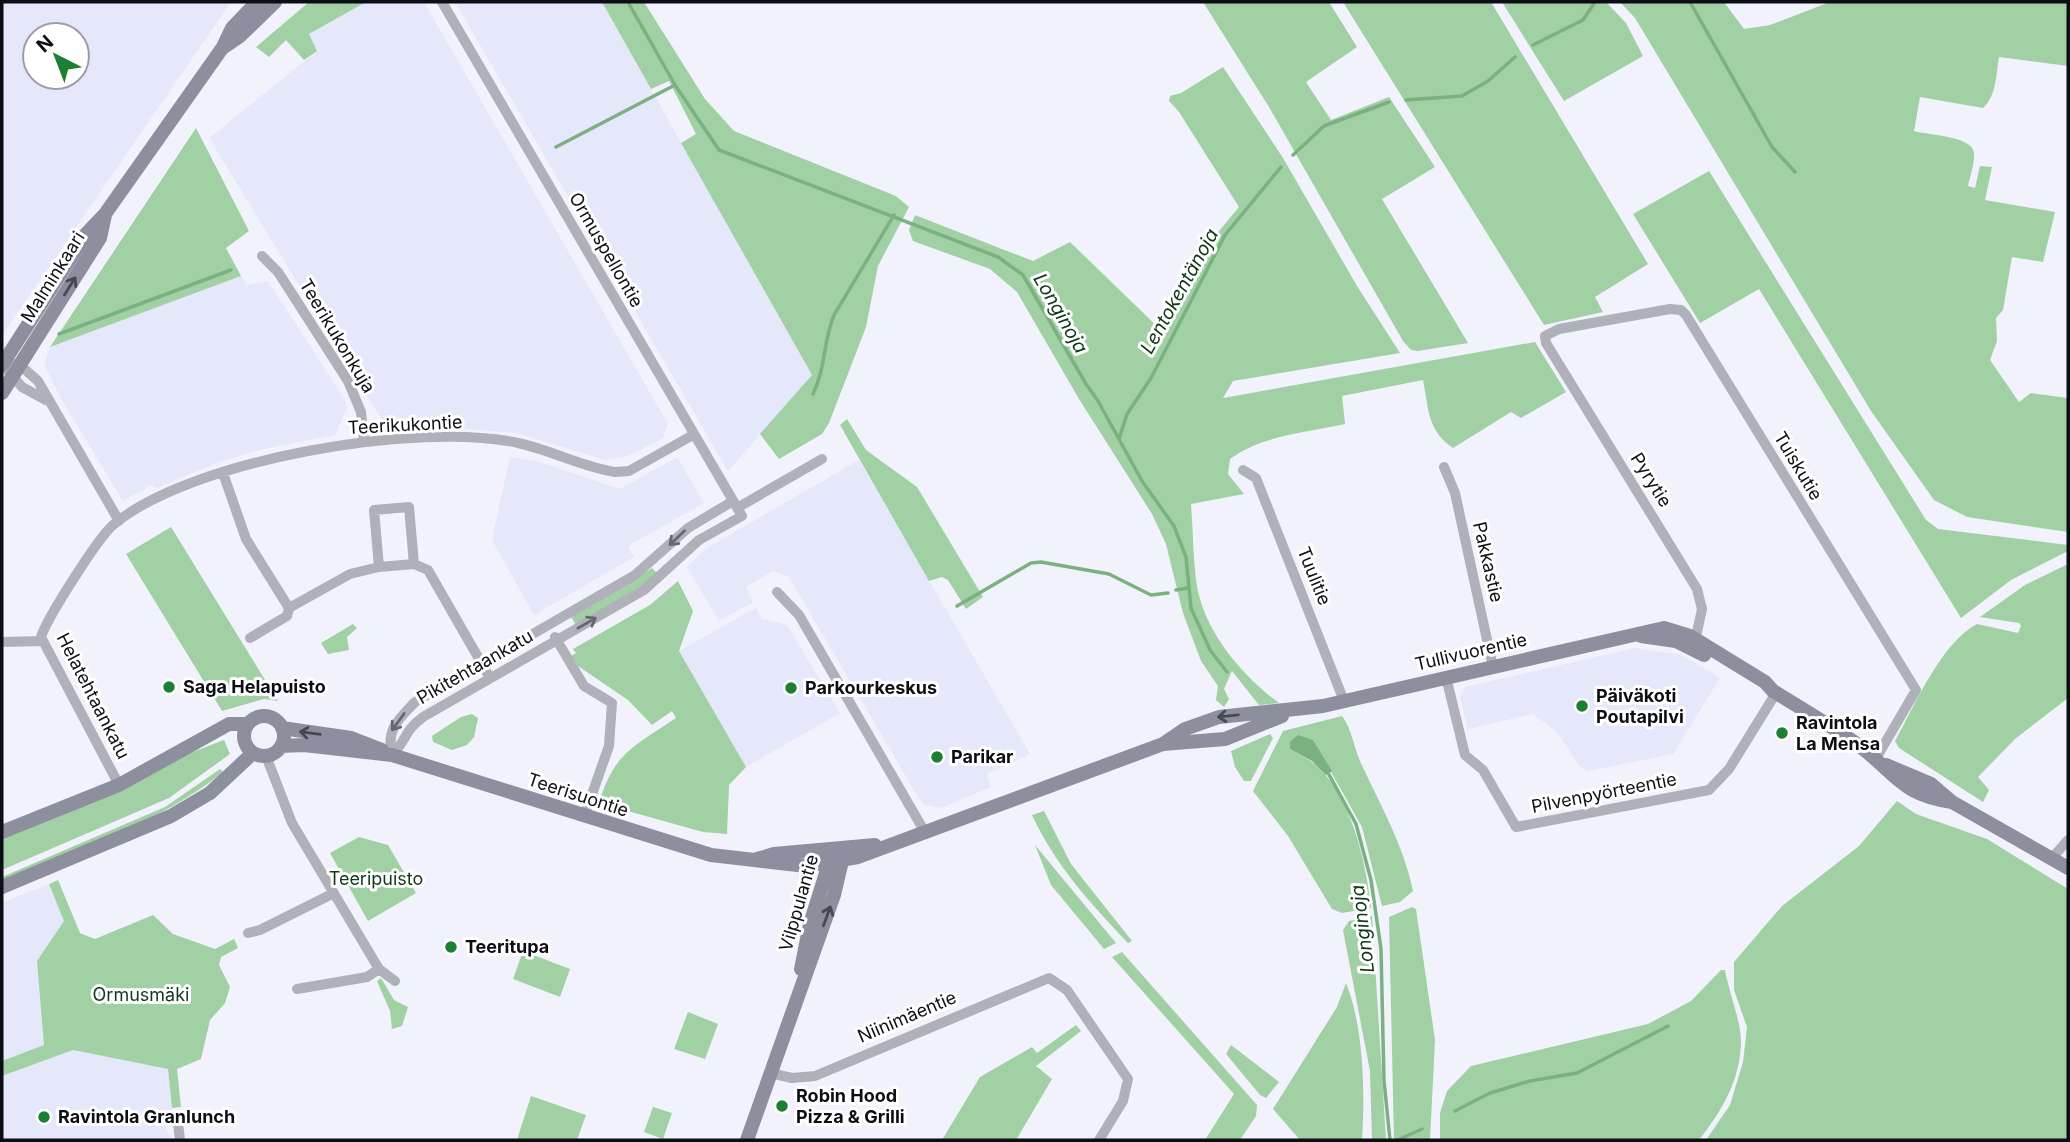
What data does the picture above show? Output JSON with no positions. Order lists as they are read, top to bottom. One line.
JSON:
{"streets":{"main road":["Malminkaari","Tullivuorentie","Teerisuontie","Vilppulantie"],"street":["Ormuspellontie","Teerikukonkuja","Teerikukontie","Tuiskutie","Pyrytie","Pakkastie","Tuulitie","Pikitehtaankatu","Helatehtaankatu","Pilvenpyörteentie","Niinimäentie"]},"crossings":[["Ormuspellontie","Teerikukontie"],["Ormuspellontie","Pikitehtaankatu"],["Teerikukonkuja","Teerikukontie"],["Teerikukontie","Helatehtaankatu"],["Tuiskutie","Pyrytie"],["Tuiskutie","Tullivuorentie"],["Pyrytie","Tullivuorentie"],["Pakkastie","Tullivuorentie"],["Tuulitie","Tullivuorentie"],["Tullivuorentie","Pilvenpyörteentie"],["Tullivuorentie","Teerisuontie"],["Pikitehtaankatu","Teerisuontie"],["Teerisuontie","Vilppulantie"],["Vilppulantie","Niinimäentie"]],"water":["Lentokentänoja","Longinoja"],"parks":["Teeripuisto","Ormusmäki"],"places":["Saga Helapuisto","Parkourkeskus","Päiväkoti Poutapilvi","Ravintola La Mensa","Parikar","Teeritupa","Robin Hood Pizza & Grilli","Ravintola Granlunch"],"north":"top left"}
